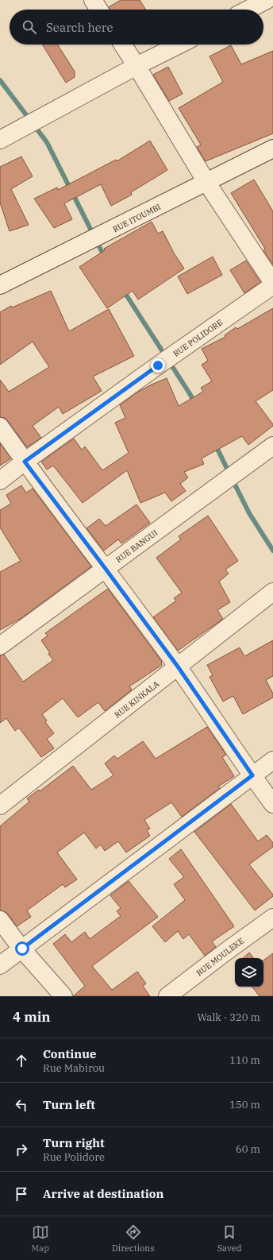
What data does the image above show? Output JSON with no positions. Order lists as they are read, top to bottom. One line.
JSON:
{"streets":{"street":["RUE ITOUMBI","RUE POLIDORE","RUE BANGUI","RUE KINKALA","RUE MOULEKE"]},"page":{"search":"Search here","heading":["4 min","Walk · 320 m"],"list":[["Continue","Rue Mabirou","110 m"],["Turn left","150 m"],["Turn right","Rue Polidore","60 m"],"Arrive at destination"],"nav":["Map","Directions","Saved"]}}
